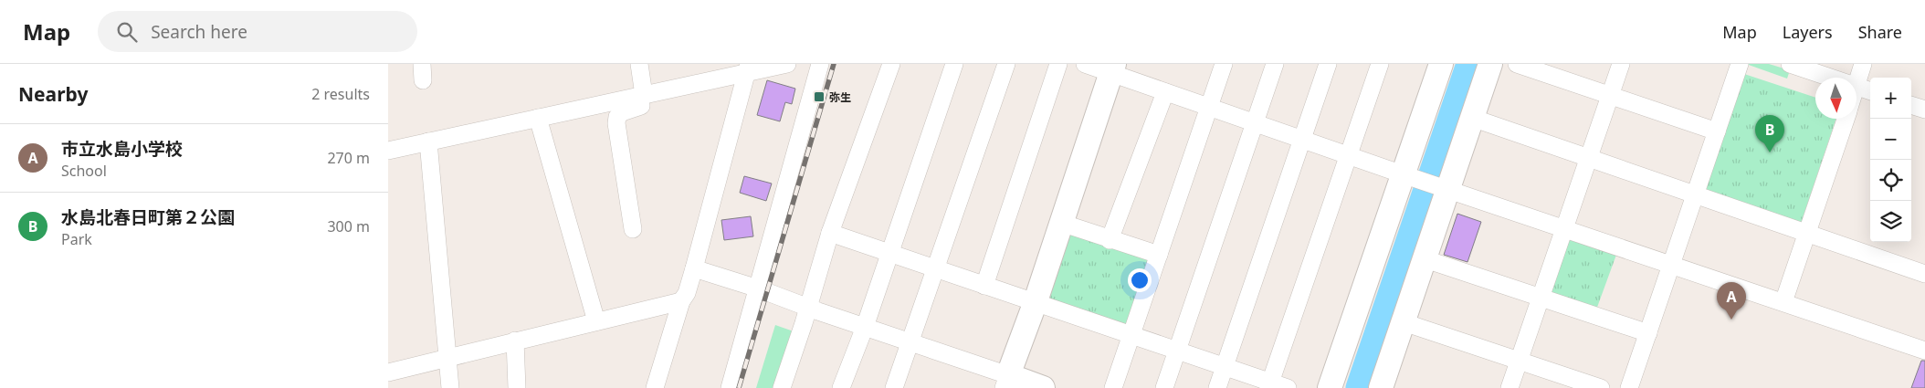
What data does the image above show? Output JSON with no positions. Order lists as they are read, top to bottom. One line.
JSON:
{"places":{"transit":["弥生"]},"north":"bottom","page":{"header":"Map","search":"Search here","nav":["Map","Layers","Share"],"heading":["Nearby","2 results"],"map_buttons":["+","−"],"pins":["B","A"],"list":[{"mark":"A","name":"市立水島小学校","note":"School","value":"270 m"},{"mark":"B","name":"水島北春日町第２公園","note":"Park","value":"300 m"}]}}
